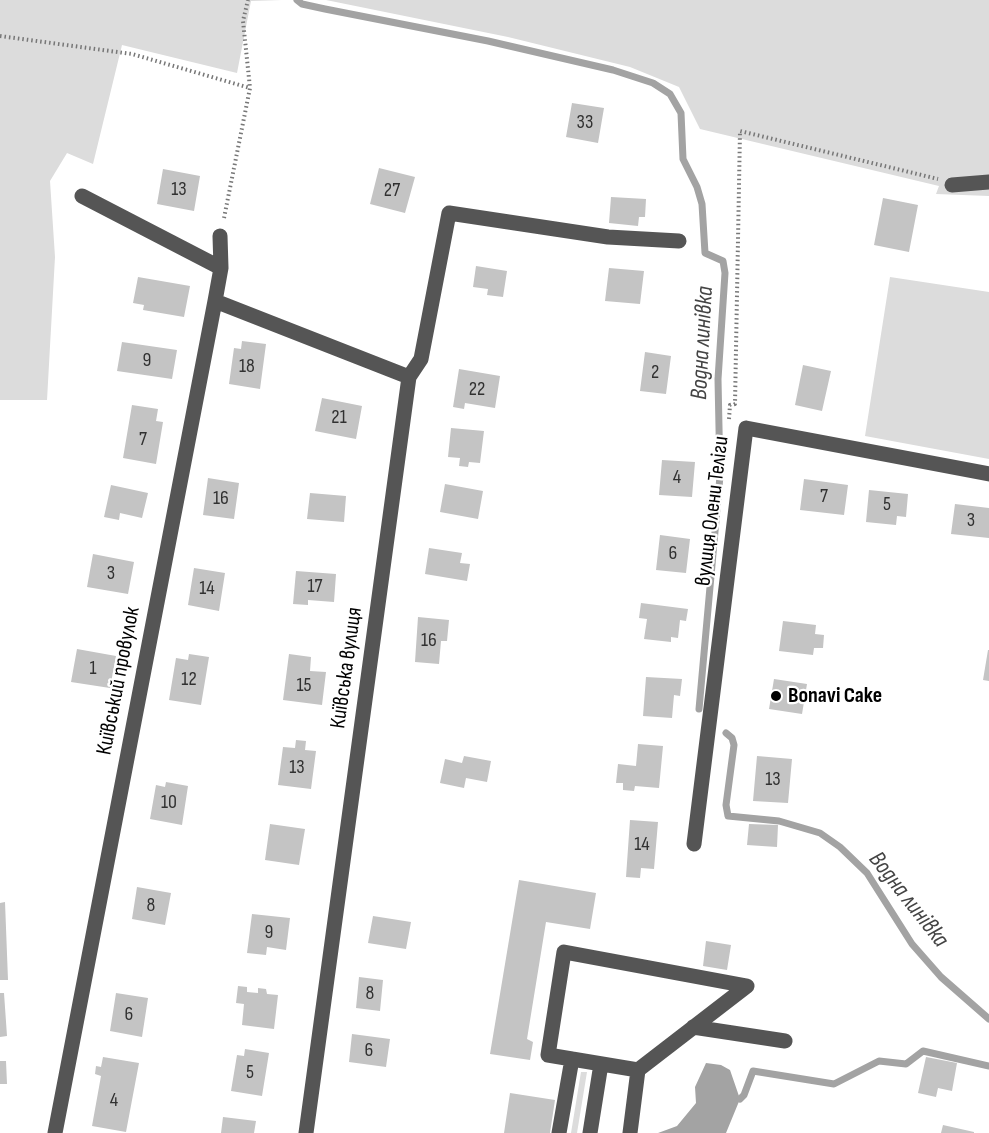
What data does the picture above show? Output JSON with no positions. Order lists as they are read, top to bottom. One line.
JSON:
{"streets":{"street":["вулиця Олени Теліги","Київська вулиця","Київський провулок"]},"water":["Водна линівка"],"places":["Bonavi Cake"],"house_numbers":["33","13","27","9","18","2","22","21","7","4","7","16","5","3","6","3","17","14","16","1","12","15","13","13","10","14","8","9","8","6","6","5","4"]}
